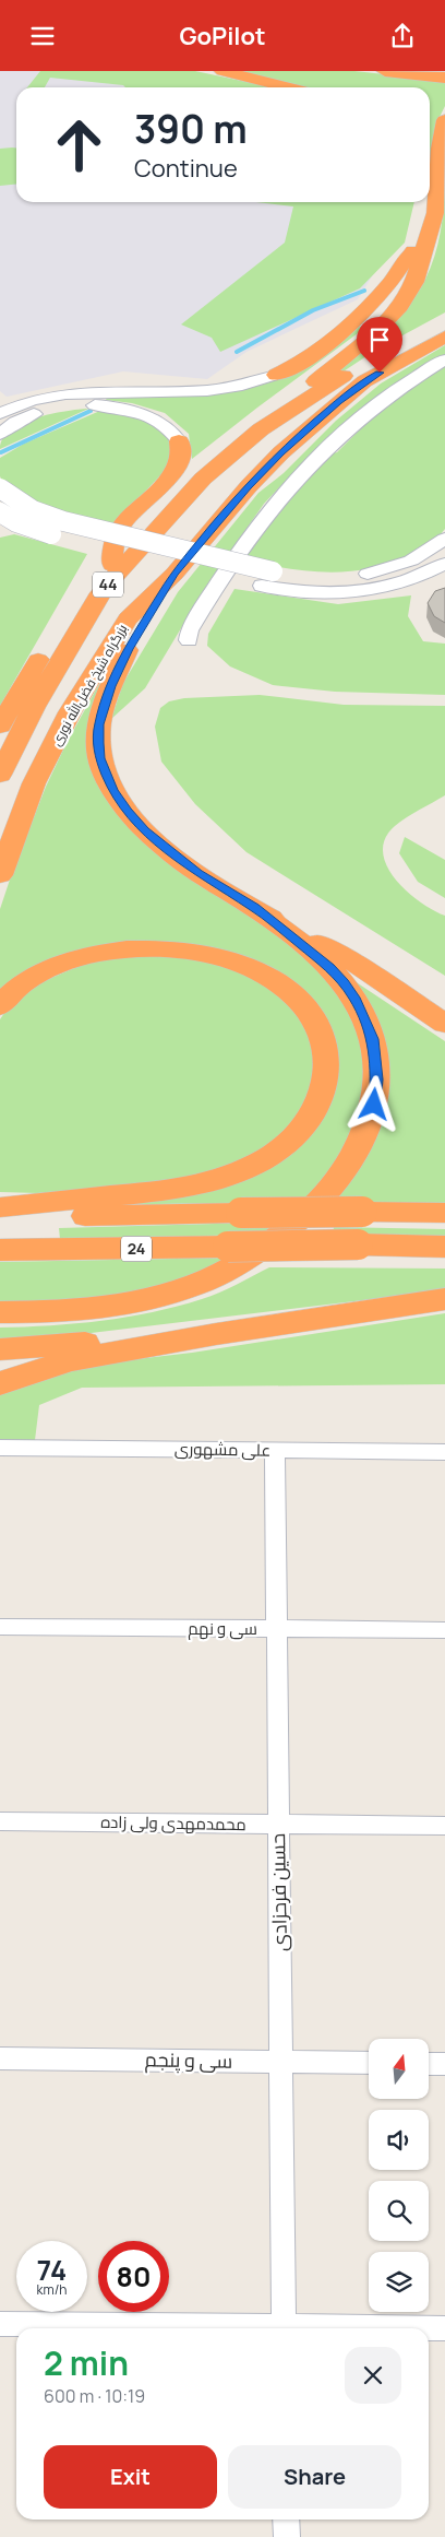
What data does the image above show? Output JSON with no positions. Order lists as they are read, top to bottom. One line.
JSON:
{"streets":{"highway":["44","بزرگراه شیخ فضل‌الله نوری","24"],"street":["علی مشهوری","سی و نهم","محمدمهدی ولی زاده","حسین فرحزادی","سی و پنجم"]},"crossings":[["علی مشهوری","حسین فرحزادی"],["سی و نهم","حسین فرحزادی"],["محمدمهدی ولی زاده","حسین فرحزادی"],["حسین فرحزادی","سی و پنجم"]],"north":"top","page":{"header":"GoPilot","turn":["390 m","Continue"],"speed":"74 km/h","limit":"80","heading":["2 min","600 m · 10:19"],"buttons":["Exit","Share"]}}
